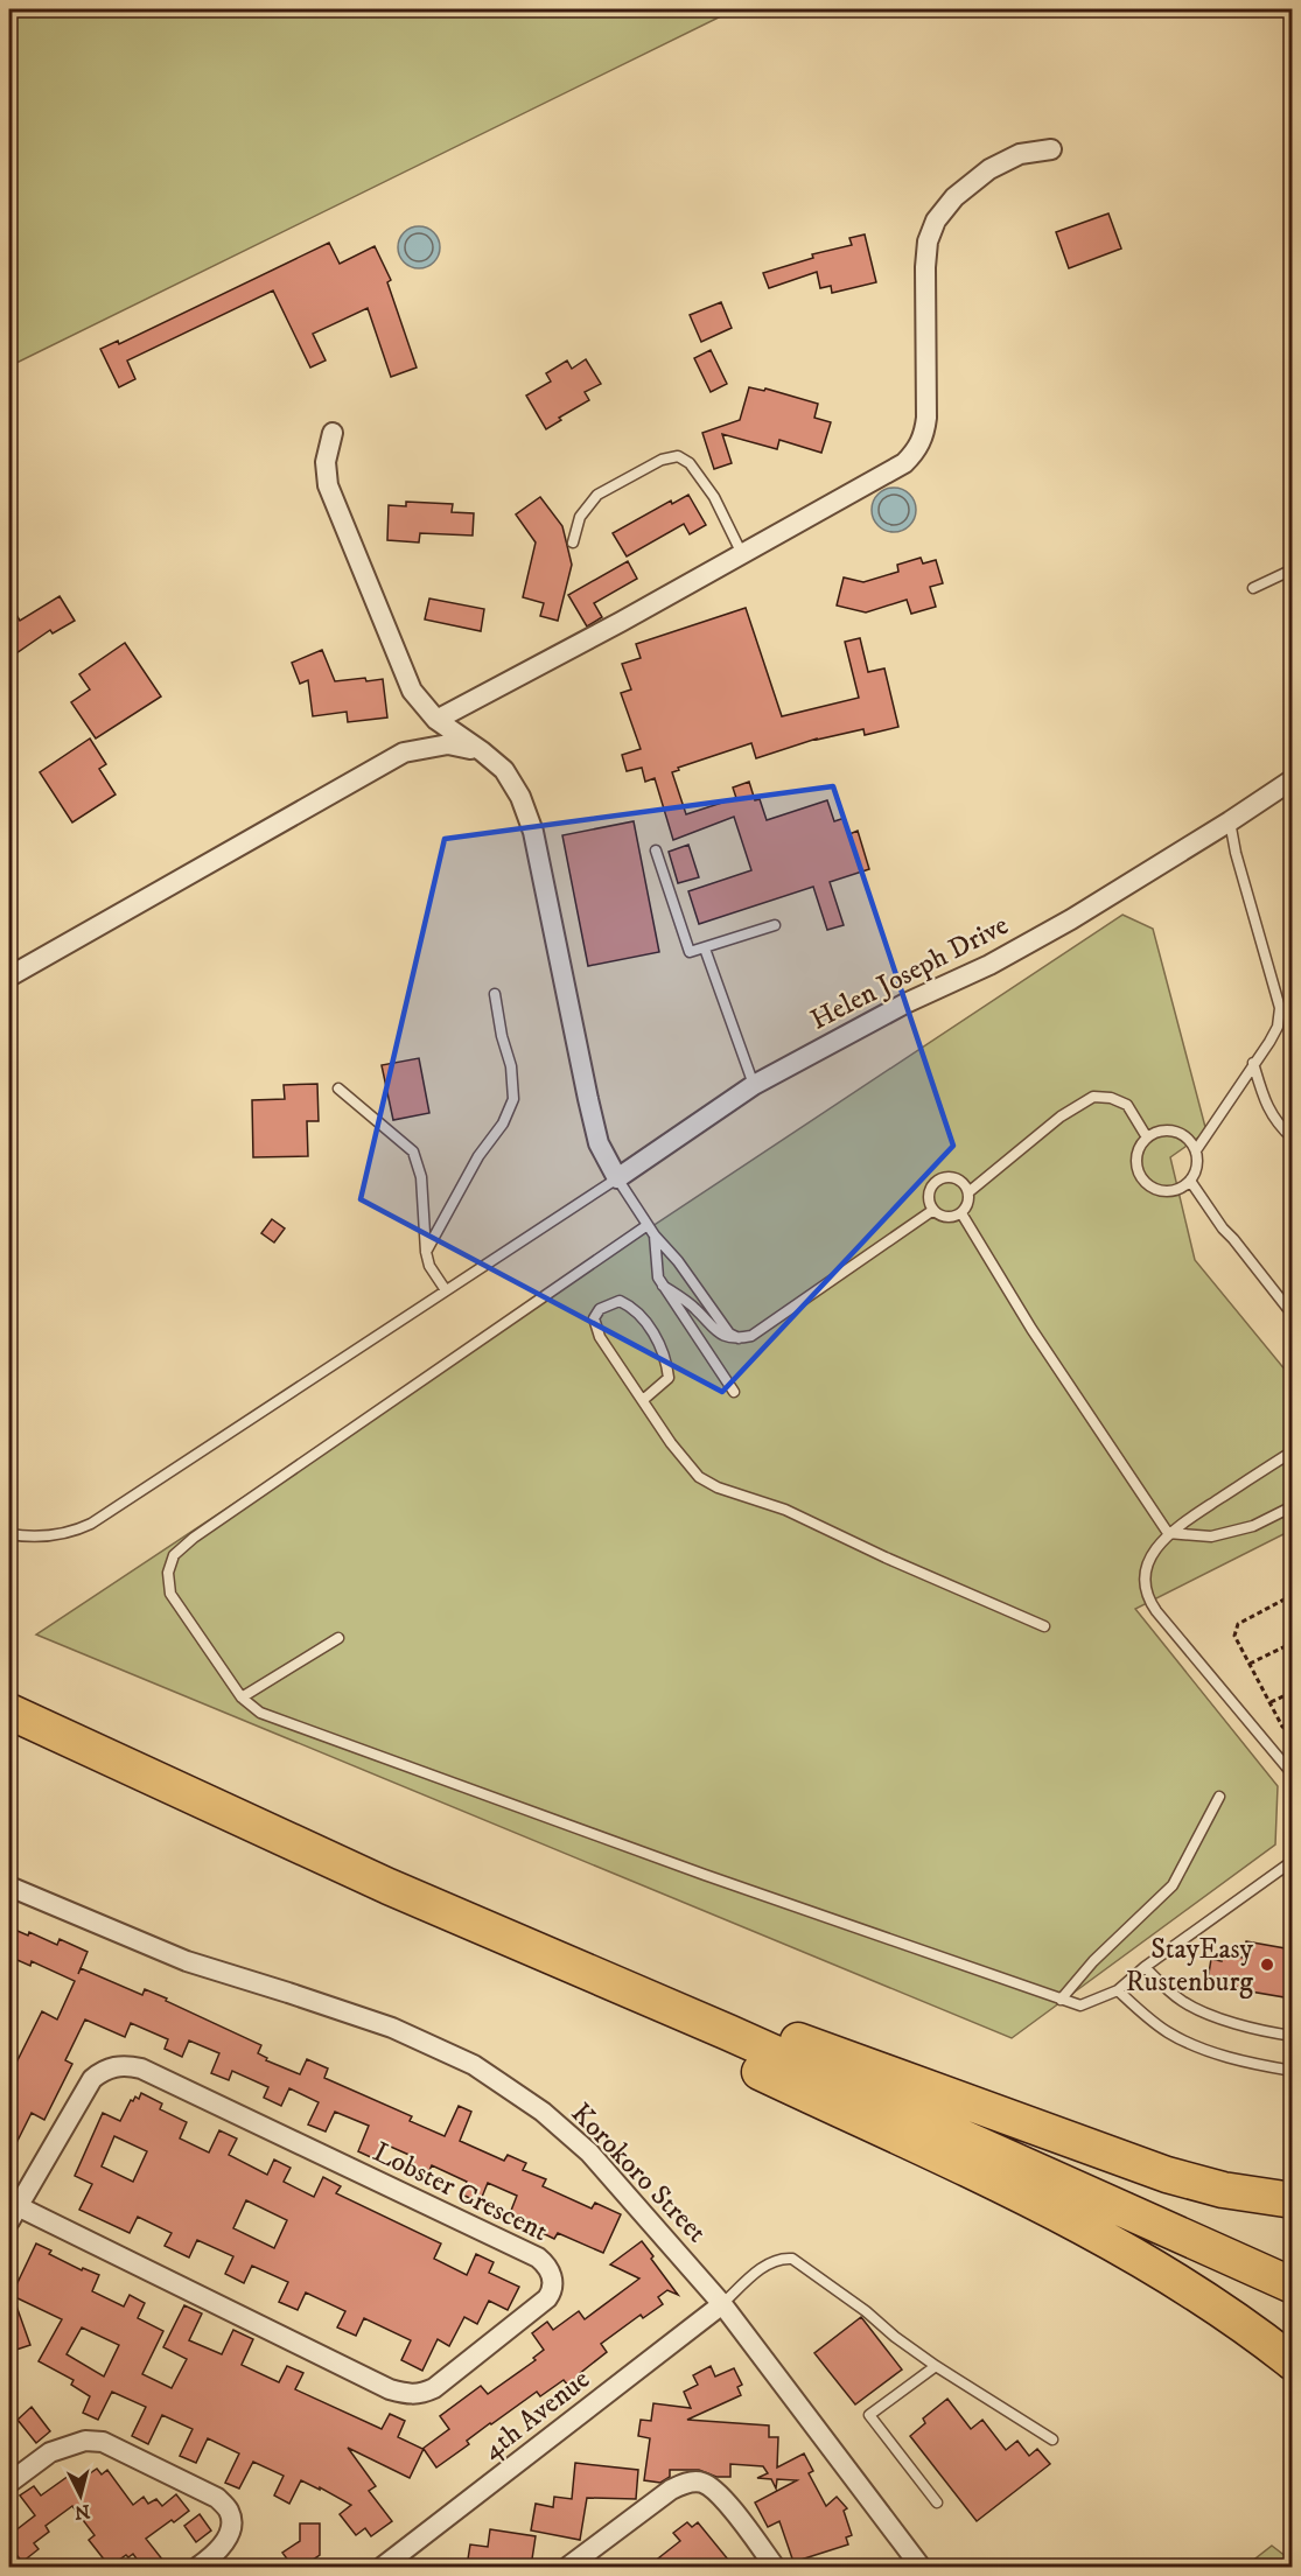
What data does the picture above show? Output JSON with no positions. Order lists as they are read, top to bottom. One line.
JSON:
{"streets":{"street":["Helen Joseph Drive","Korokoro Street","Lobster Crescent","4th Avenue"]},"crossings":[["Korokoro Street","4th Avenue"]],"places":["StayEasy Rustenburg"],"north":"bottom"}
